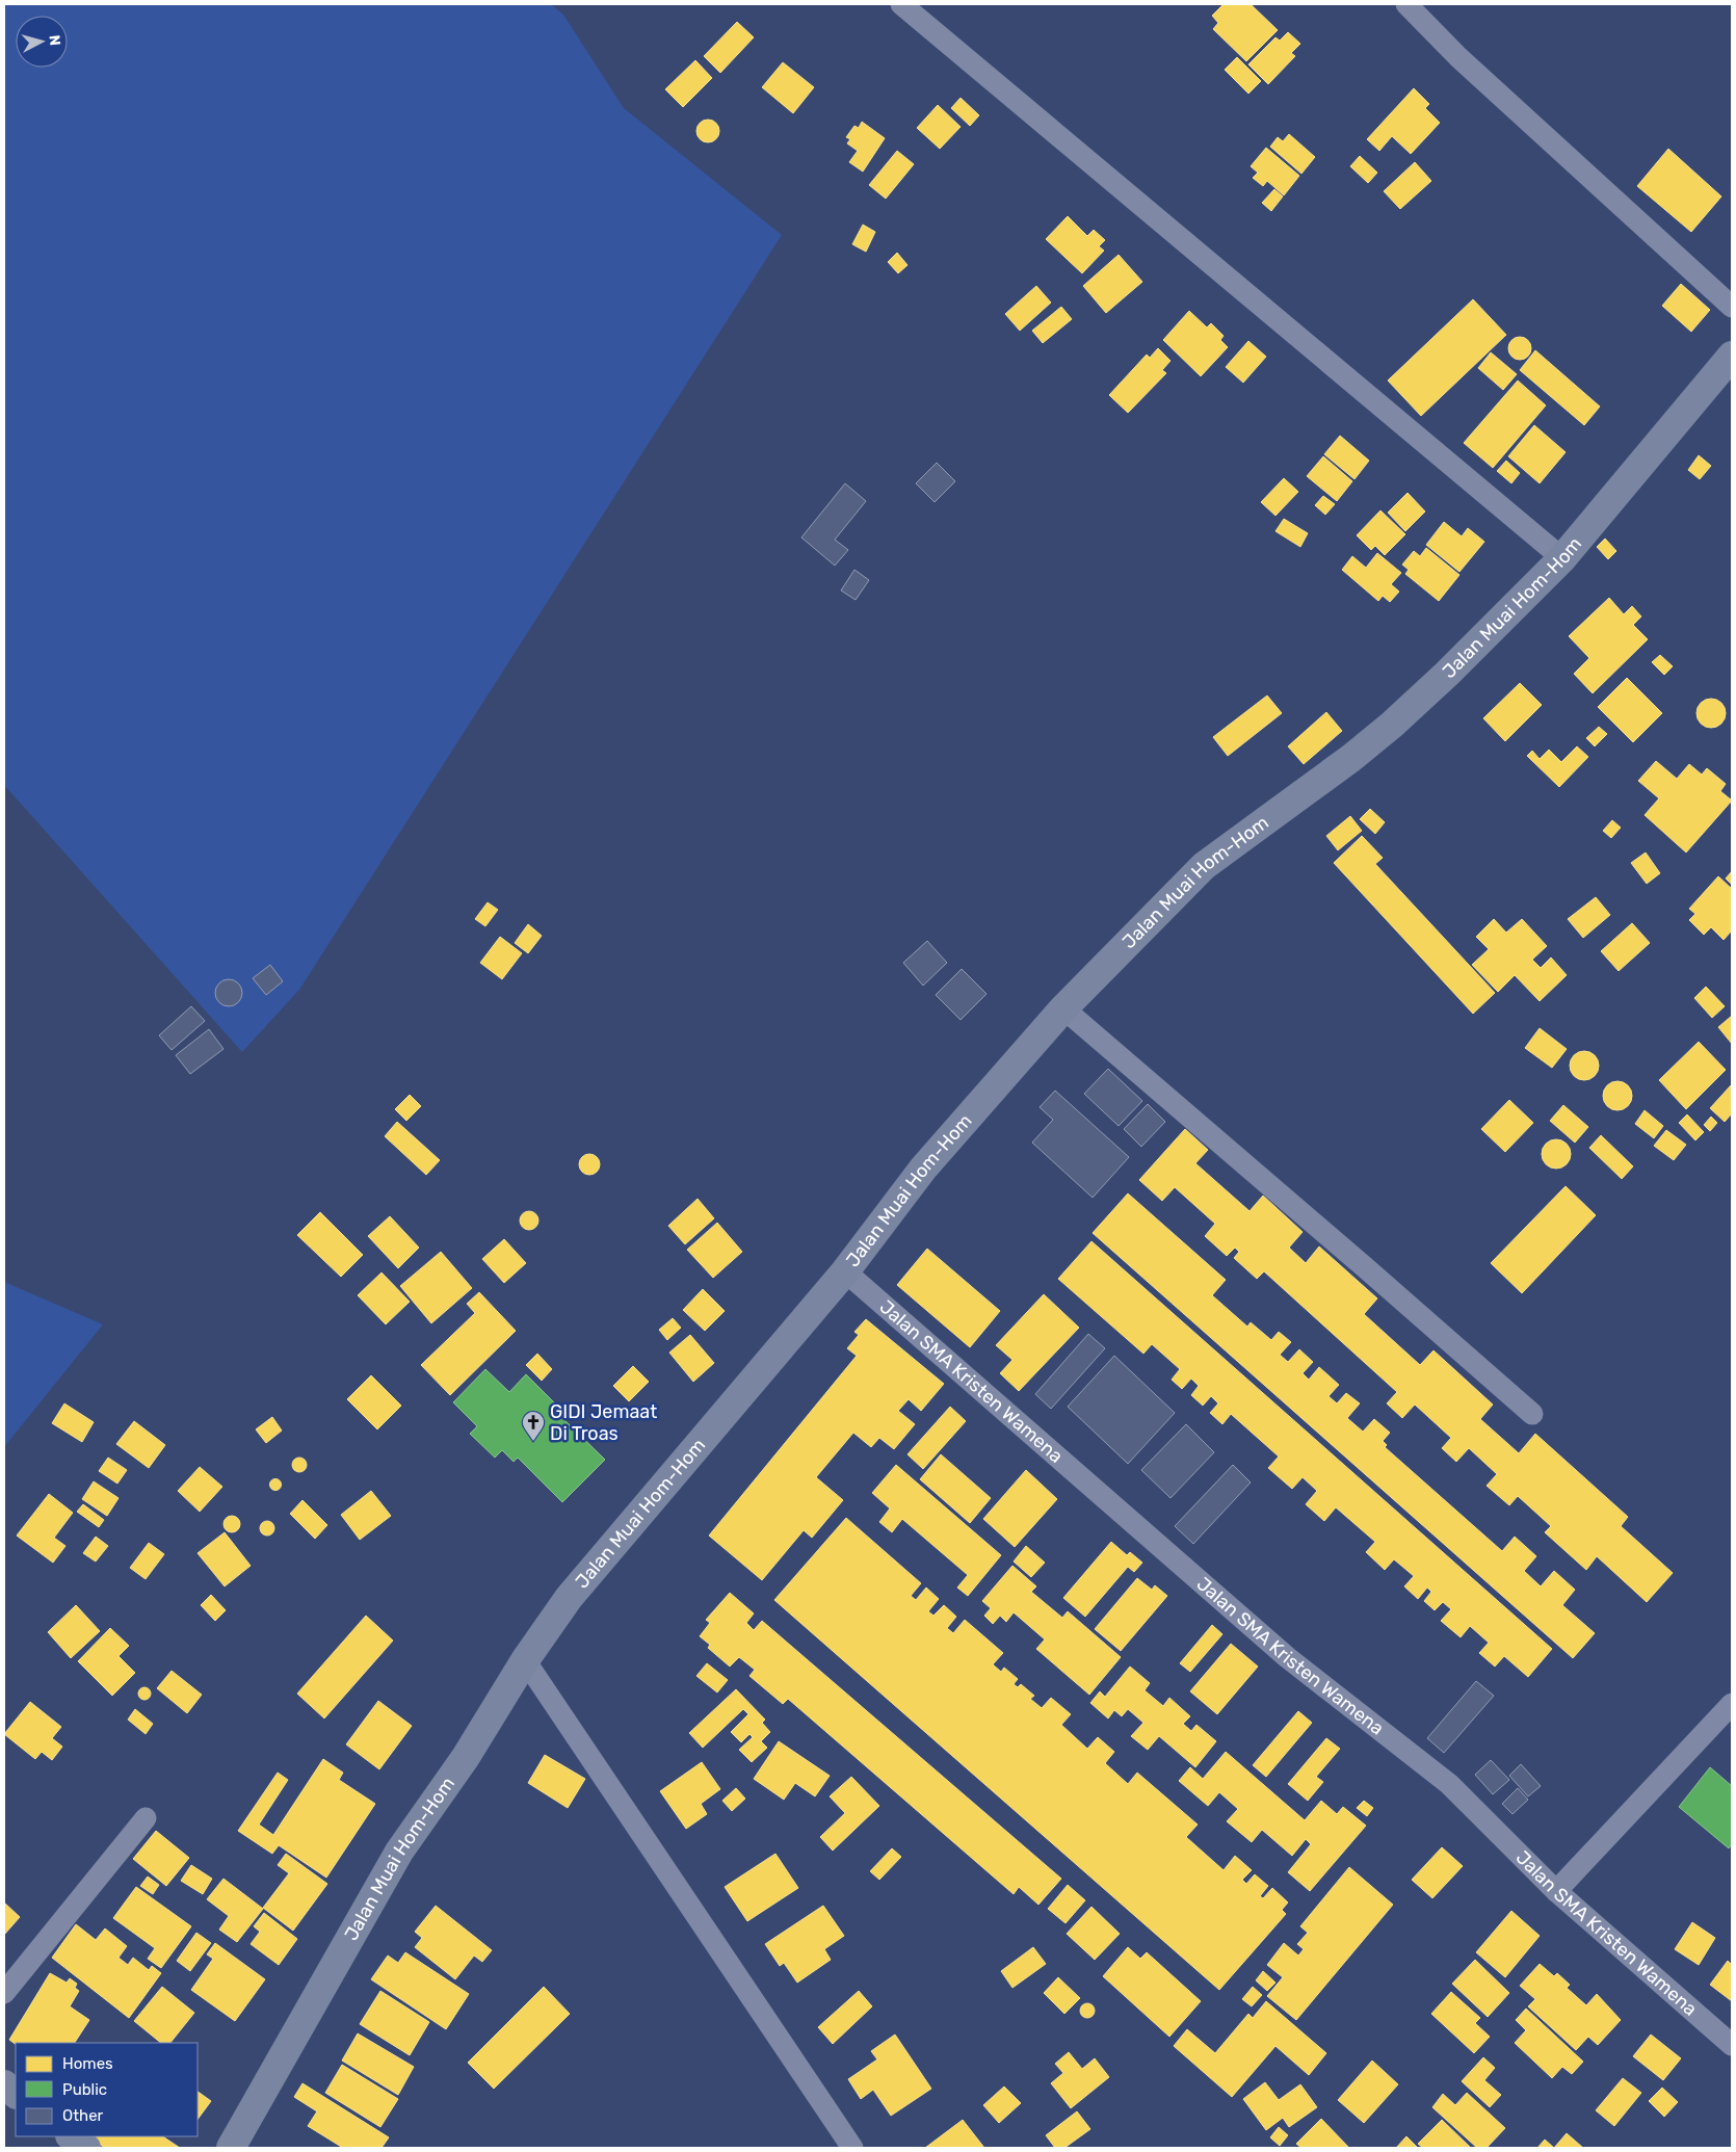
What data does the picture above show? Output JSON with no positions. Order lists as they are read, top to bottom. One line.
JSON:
{"streets":{"street":["Jalan Muai Hom-Hom","Jalan SMA Kristen Wamena"]},"crossings":[["Jalan Muai Hom-Hom","Jalan SMA Kristen Wamena"]],"places":{"church":["GIDI Jemaat Di Troas"]},"legend":["Homes","Public","Other"],"north":"right"}
